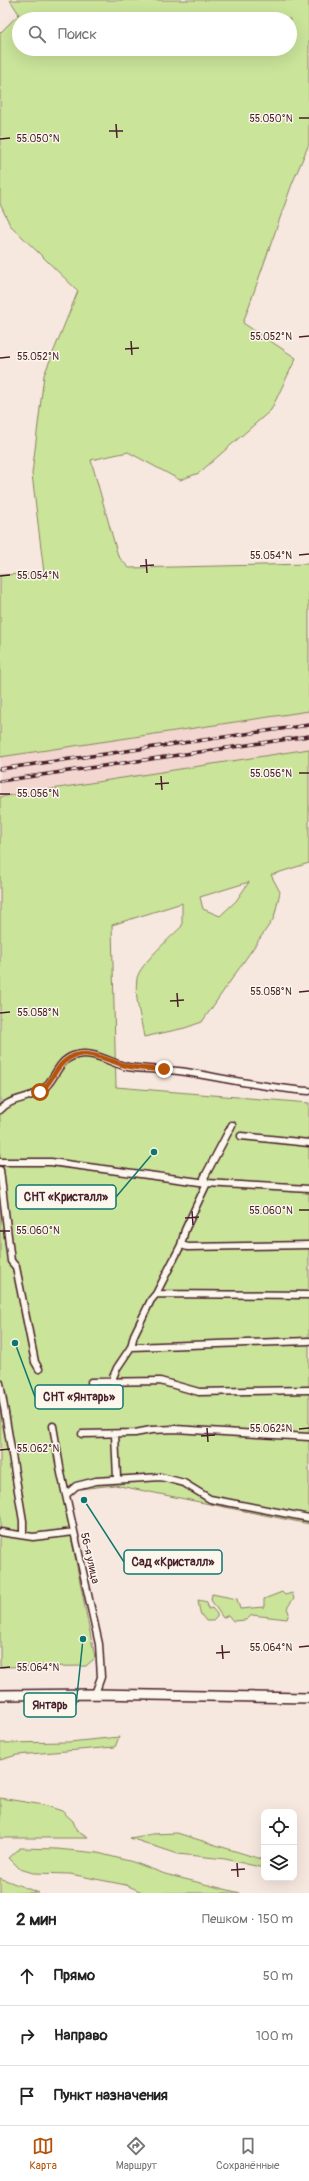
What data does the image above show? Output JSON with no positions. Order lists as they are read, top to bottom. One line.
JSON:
{"streets":{"street":["56-я улица"]},"places":["СНТ «Кристалл»","СНТ «Янтарь»","Сад «Кристалл»","Янтарь"],"page":{"search":"Поиск","heading":["2 мин","Пешком · 150 m"],"list":[["Прямо","50 m"],["Направо","100 m"],"Пункт назначения"],"nav":["Карта","Маршрут","Сохранённые"]},"coordinates":["55.050°N","55.052°N","55.054°N","55.056°N","55.058°N","55.060°N","55.062°N","55.064°N"]}
